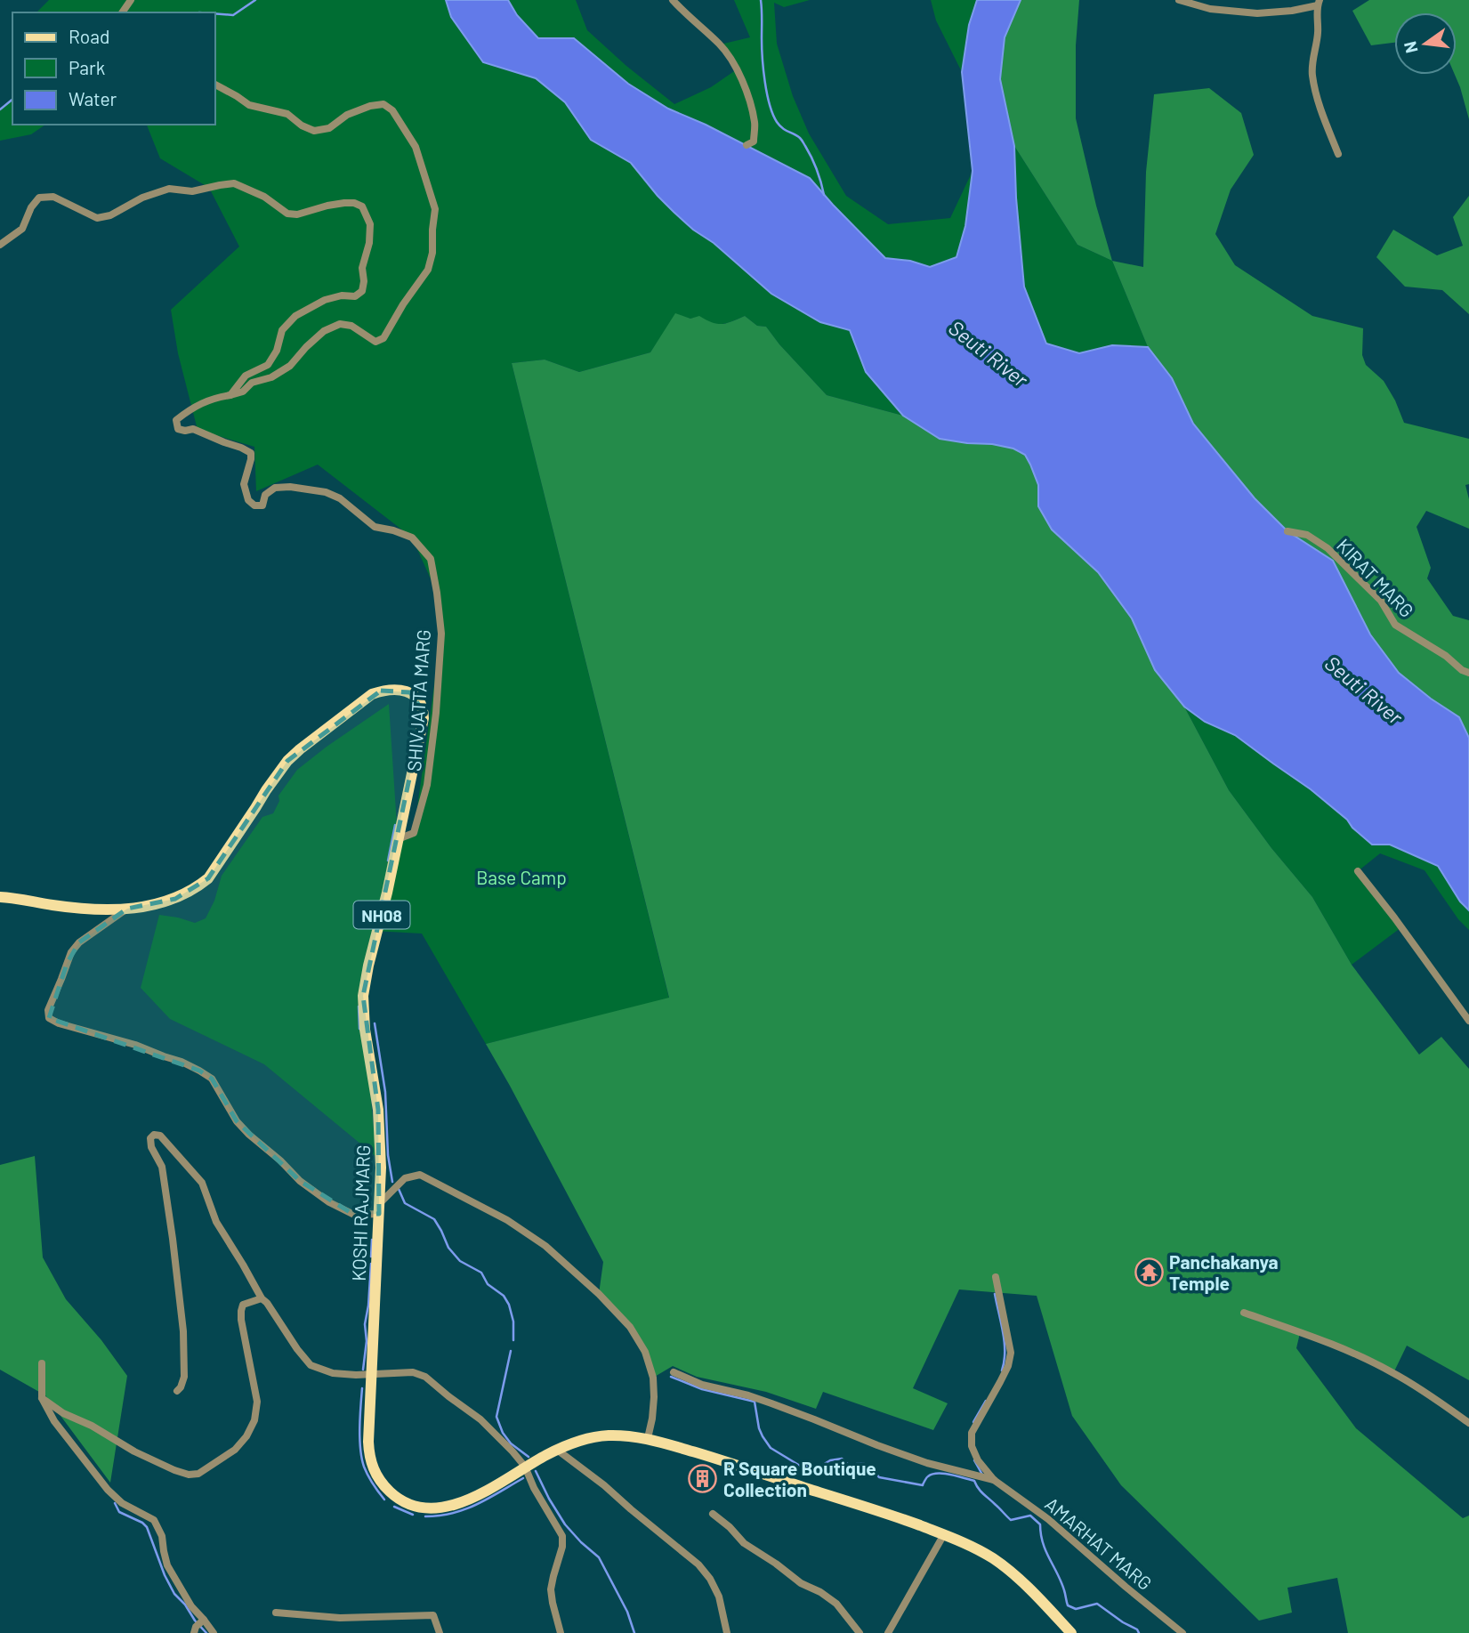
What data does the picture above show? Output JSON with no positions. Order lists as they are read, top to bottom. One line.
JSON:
{"streets":{"main road":["NH08","KOSHI RAJMARG"],"street":["KIRAT MARG","SHIVJATTA MARG","AMARHAT MARG"]},"crossings":[["SHIVJATTA MARG","KOSHI RAJMARG"]],"water":["Seuti River"],"parks":["Base Camp"],"places":{"temple":["Panchakanya Temple"],"building":["R Square Boutique Collection"]},"legend":["Road","Park","Water"],"north":"left"}
